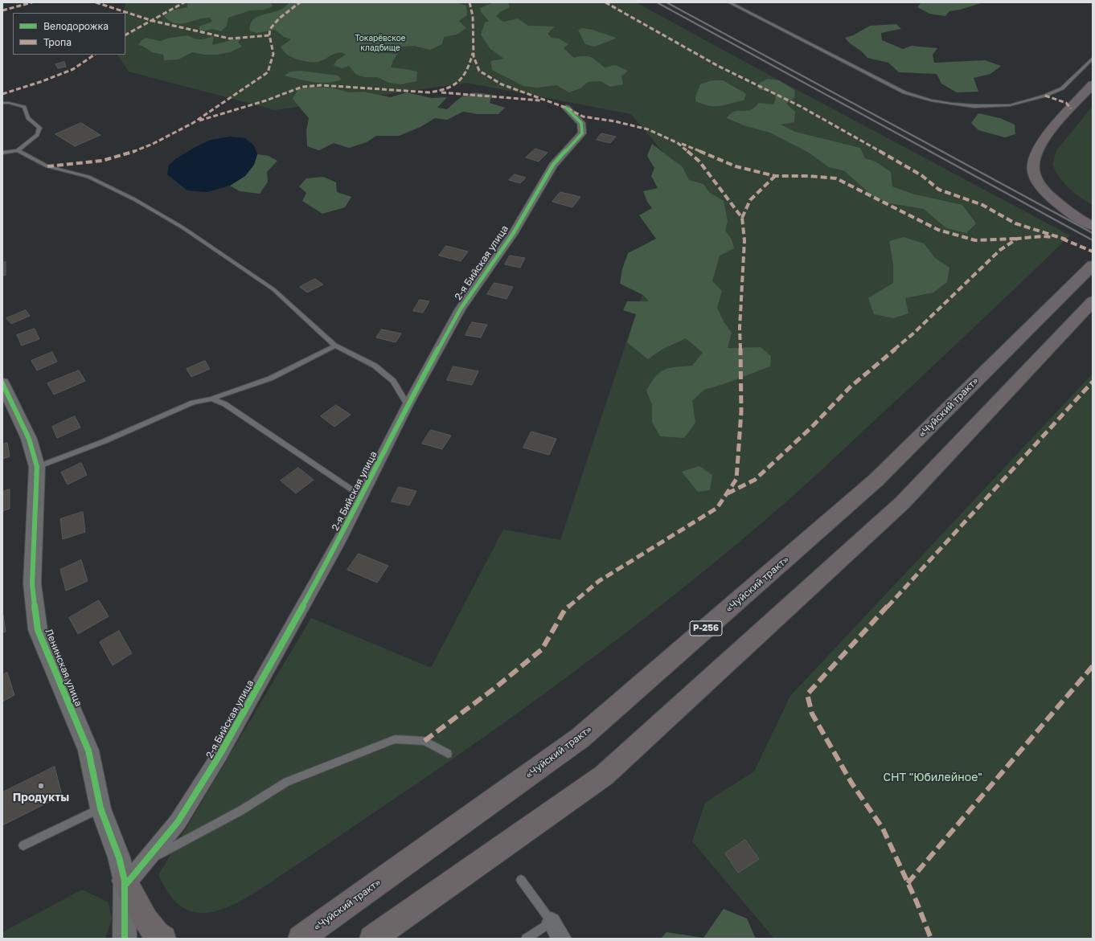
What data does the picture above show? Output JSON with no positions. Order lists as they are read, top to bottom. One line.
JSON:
{"streets":{"highway":["«Чуйский тракт»","Р-256"],"street":["2-я Бийская улица","Ленинская улица"]},"crossings":[["2-я Бийская улица","Ленинская улица"]],"parks":["Токарёвское кладбище","СНТ \"Юбилейное\""],"places":["Продукты"],"legend":["Велодорожка","Тропа"]}
